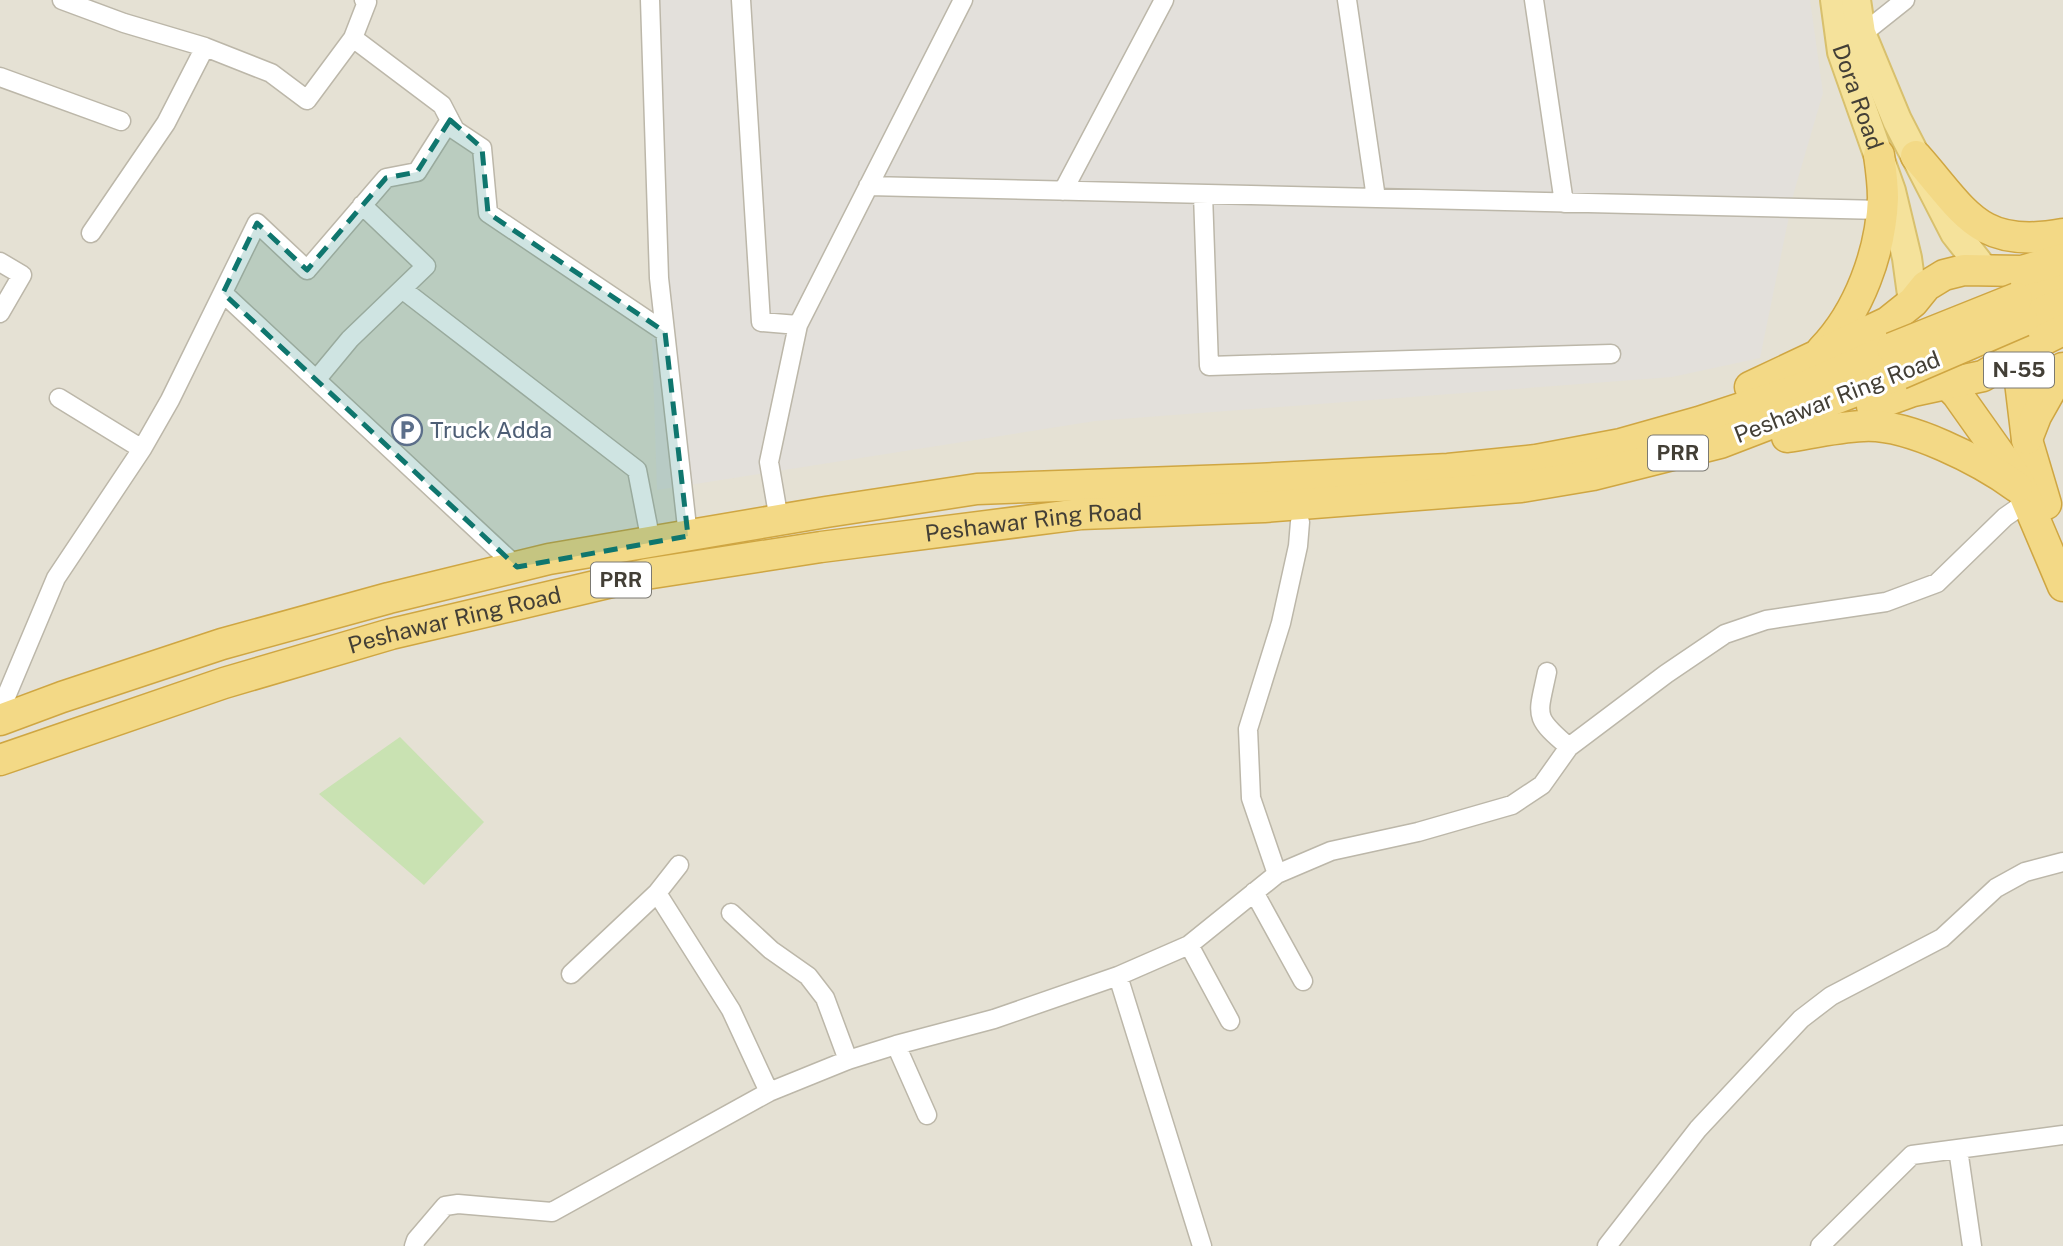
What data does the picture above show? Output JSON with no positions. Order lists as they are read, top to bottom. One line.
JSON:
{"streets":{"highway":["N-55","Peshawar Ring Road","PRR"],"main road":["Dora Road"]},"crossings":[["Dora Road","N-55"]],"places":{"parking":["Truck Adda"]}}
